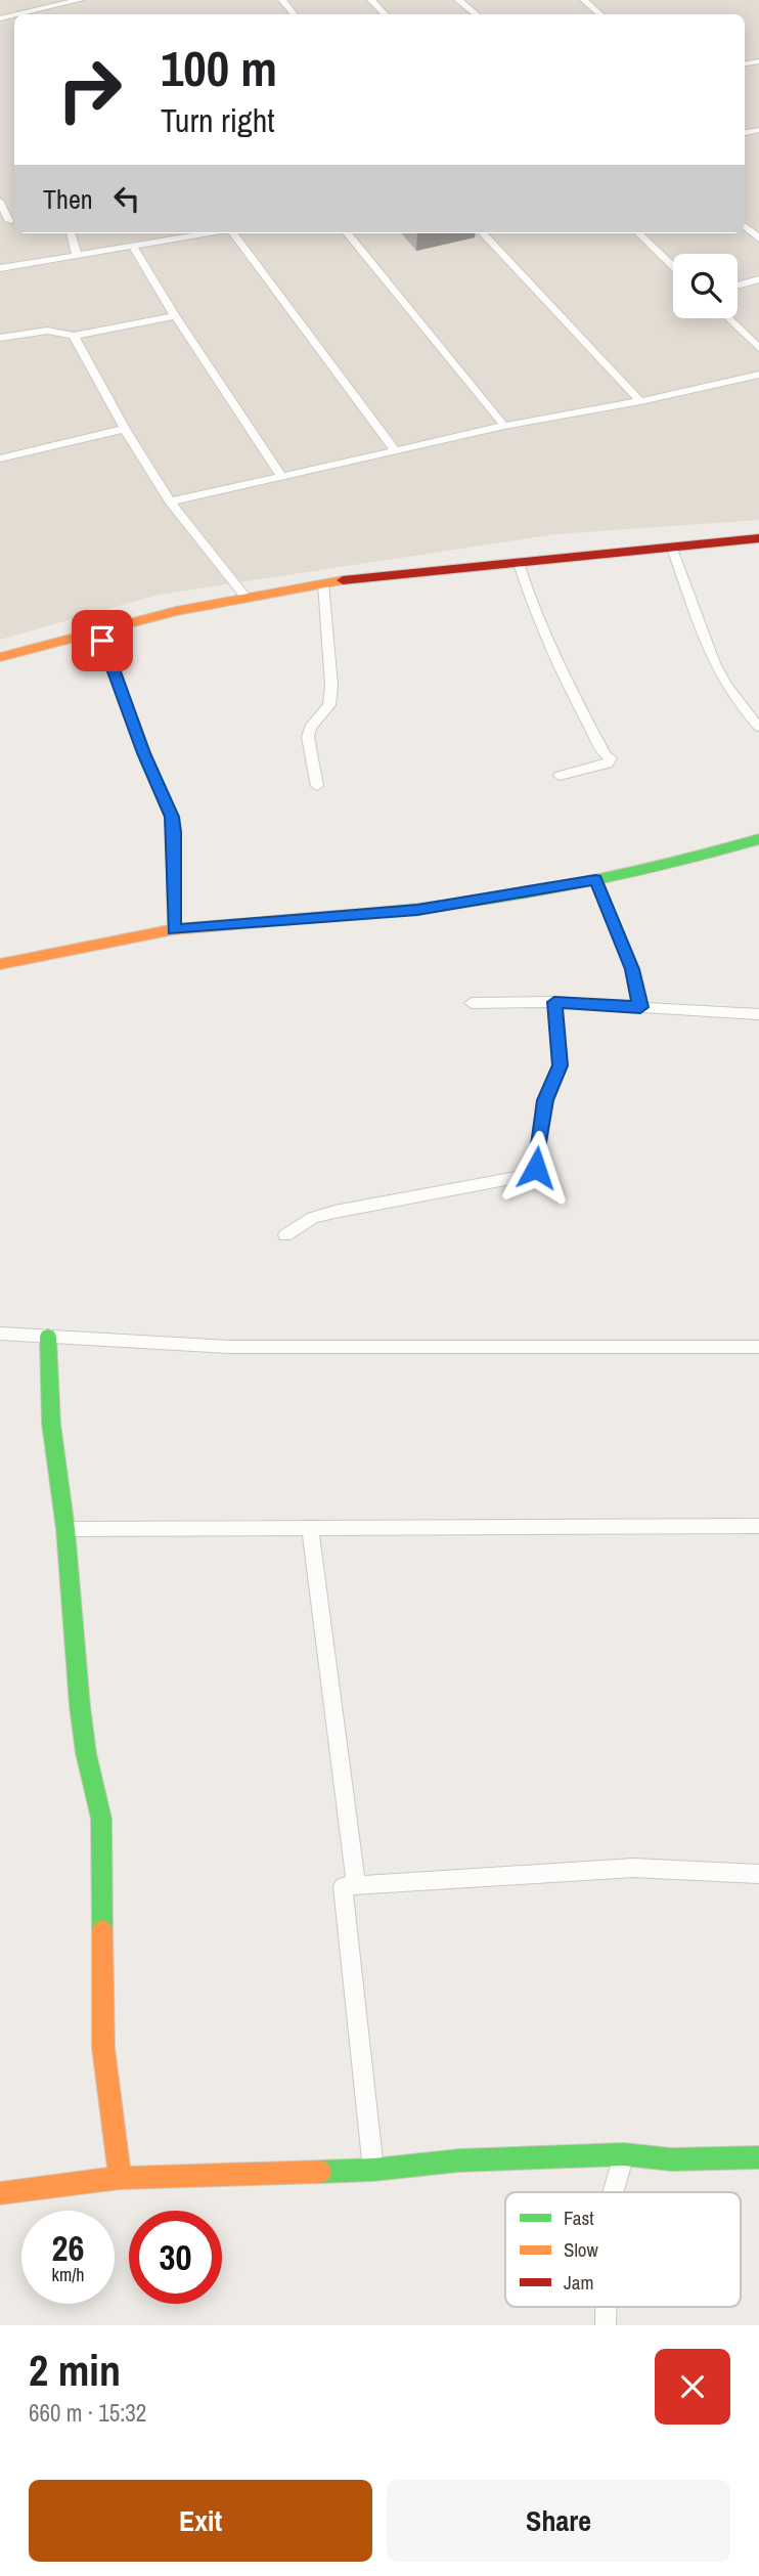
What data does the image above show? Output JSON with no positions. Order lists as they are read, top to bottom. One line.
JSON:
{"legend":["Fast","Slow","Jam"],"page":{"turn":["100 m","Turn right"],"then":"Then","speed":"26 km/h","limit":"30","heading":["2 min","660 m · 15:32"],"buttons":["Exit","Share"]}}
